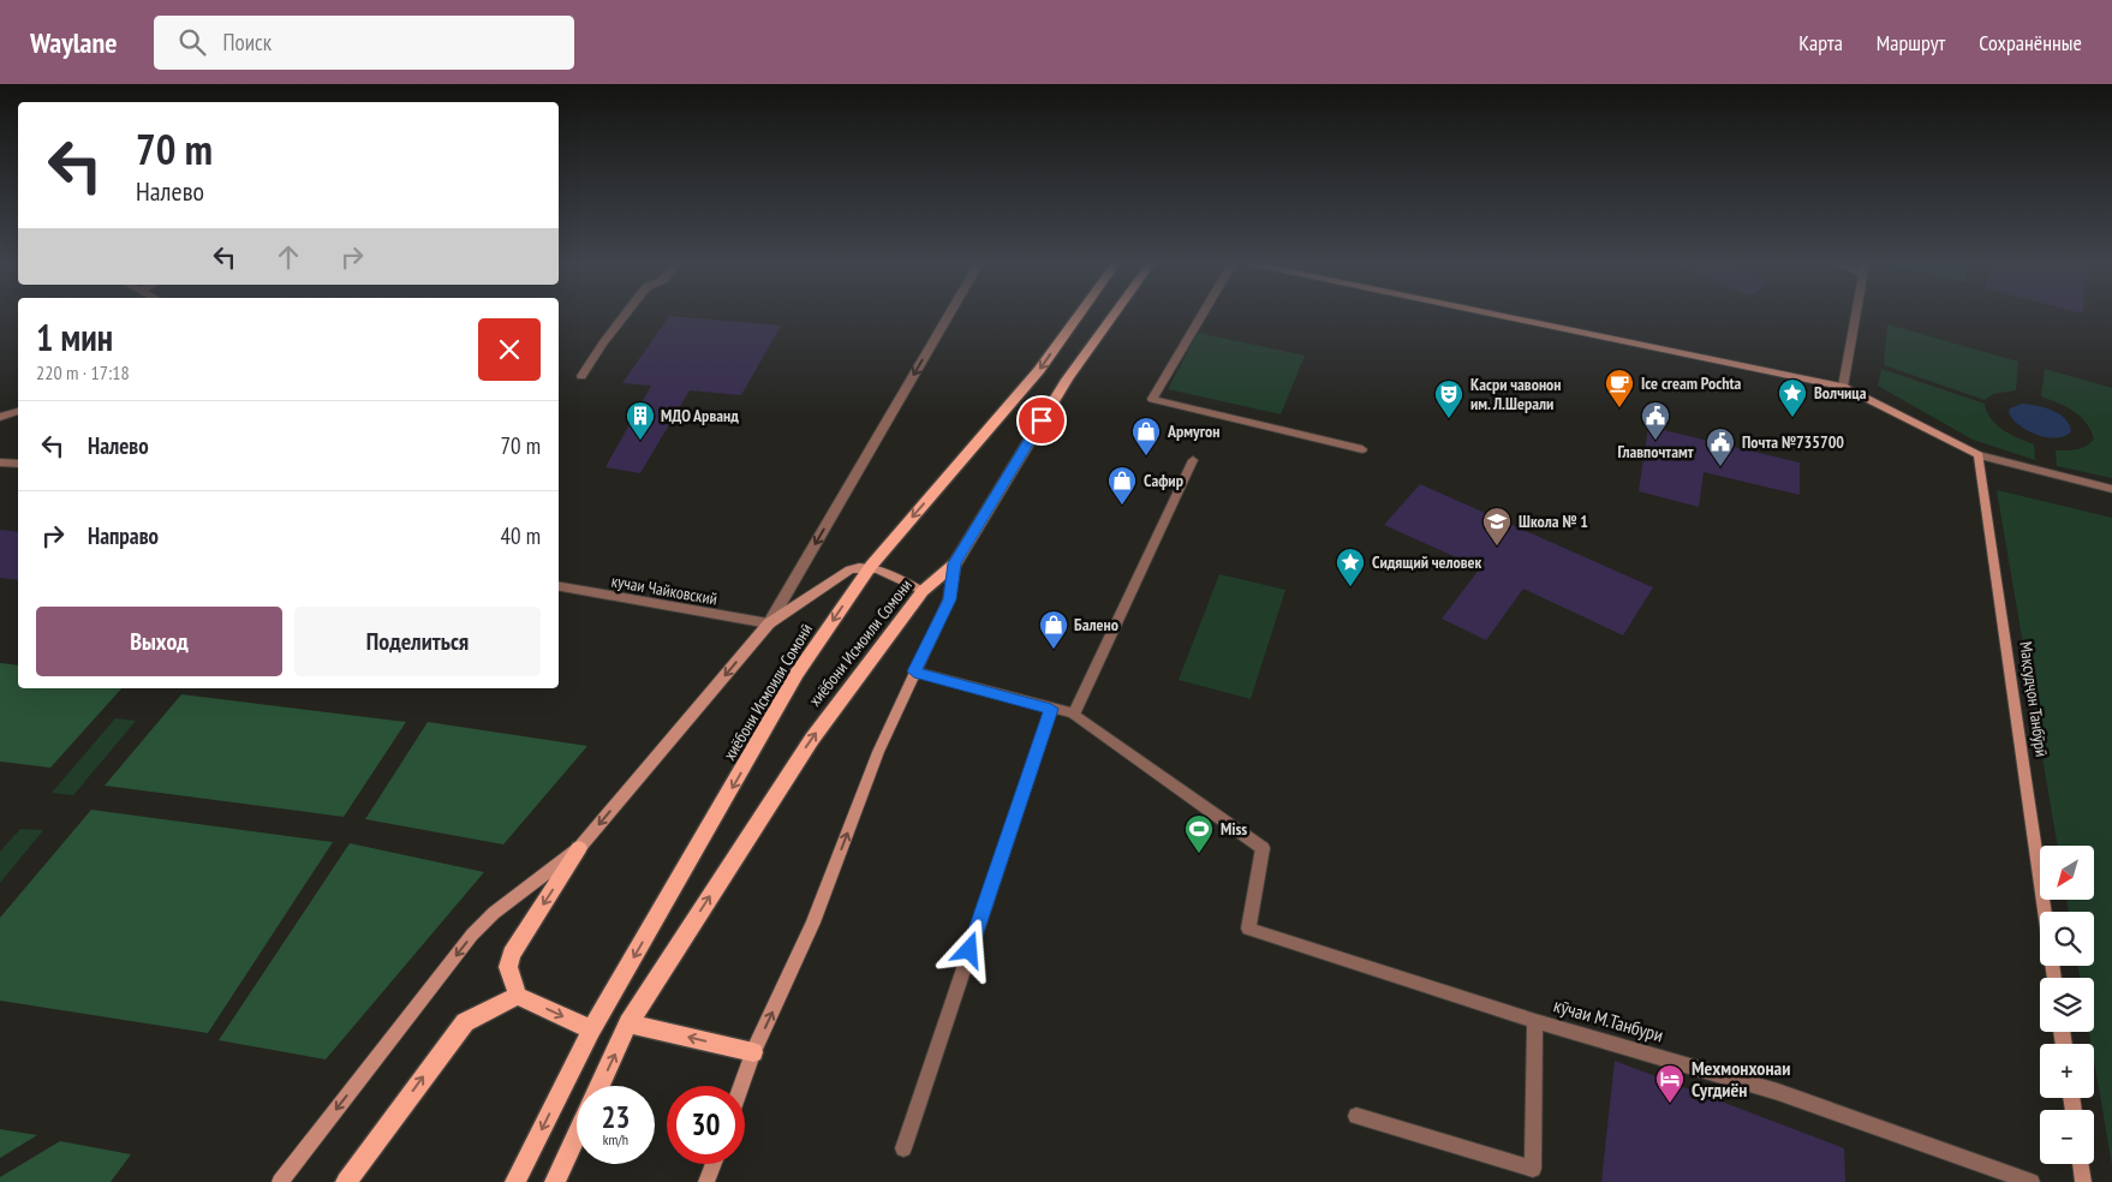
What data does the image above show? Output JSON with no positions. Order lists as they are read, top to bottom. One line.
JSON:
{"streets":{"main road":["хиёбони Исмоили Сомони","хиёбони Исмоили Сомонӣ","Мақсудҷон Танбӯрӣ"],"street":["кучаи Чайковский","кӯчаи М.Танбури"]},"places":{"cafe":["Ice cream Pochta"],"place":["Волчица","Сидящий человек"],"theatre":["Касри чавонон им. Л.Шерали"],"building":["МДО Арванд"],"public building":["Главпочтамт","Почта №735700"],"shop":["Армугон","Сафир","Балено"],"school or university":["Школа № 1"],"sports":["Miss"],"hotel":["Мехмонхонаи Сугдиён"]},"north":"bottom left","page":{"header":"Waylane","search":"Поиск","nav":["Карта","Маршрут","Сохранённые"],"turn":["70 m","Налево"],"heading":["1 мин","220 m · 17:18"],"list":[{"name":"Налево","value":"70 m"},{"name":"Направо","value":"40 m"}],"buttons":["Выход","Поделиться"],"map_buttons":["+","−"],"speed":"23 km/h","limit":"30"}}
